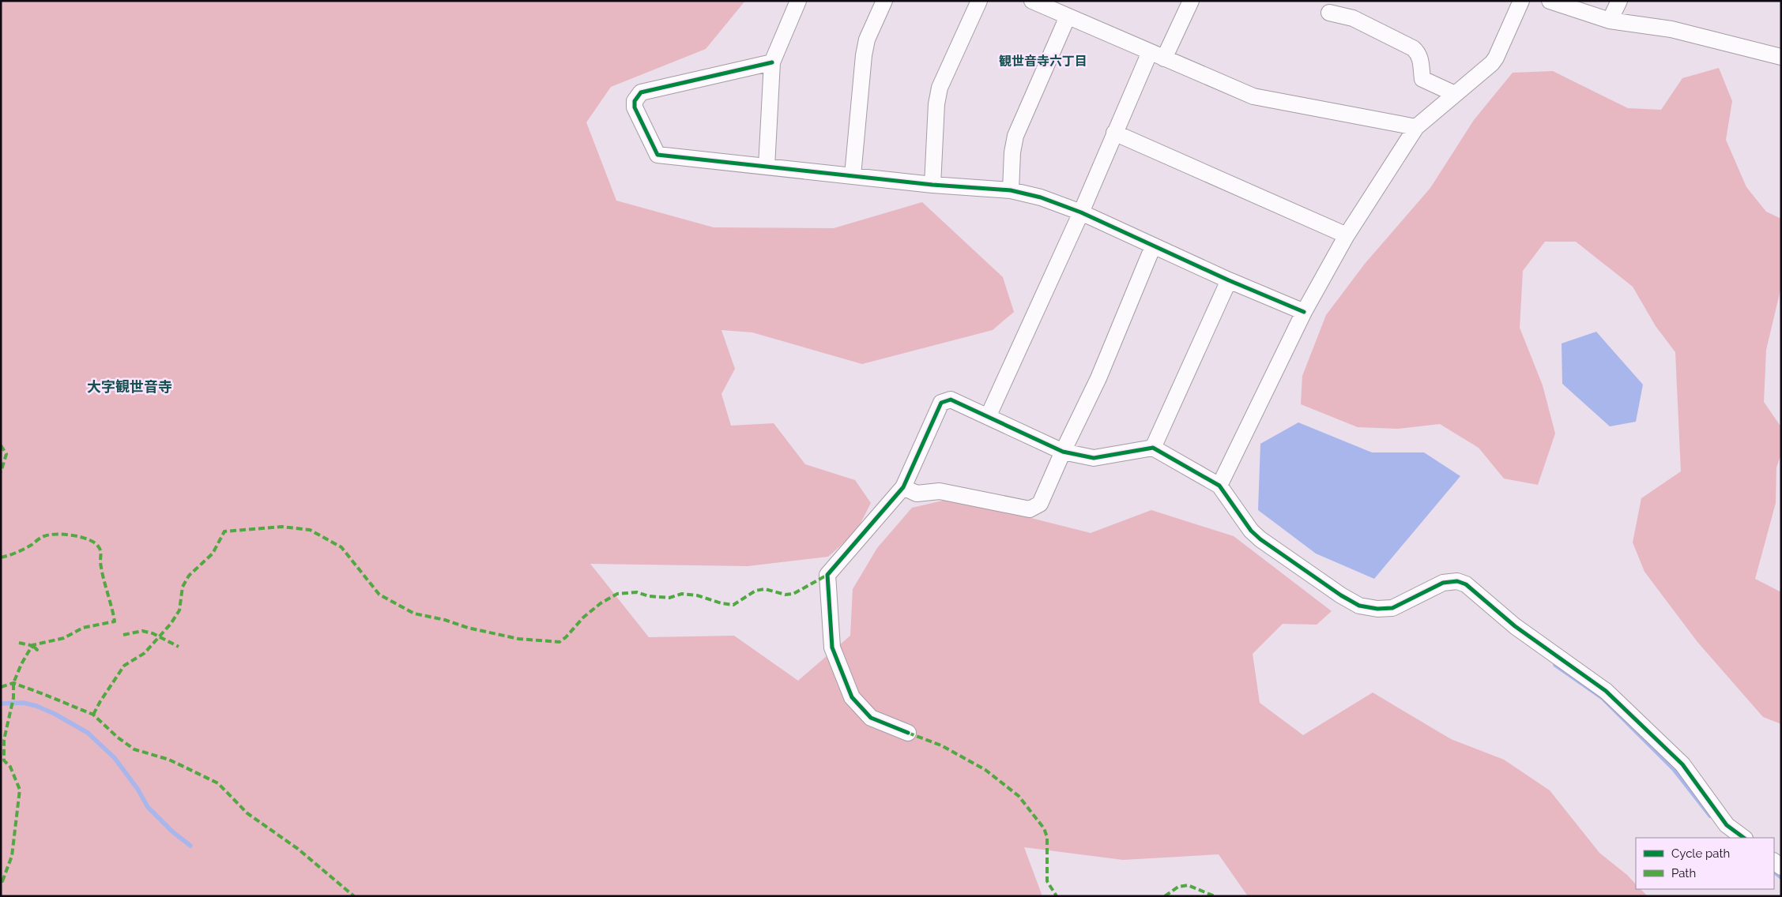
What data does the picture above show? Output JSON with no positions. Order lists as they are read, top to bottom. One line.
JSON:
{"districts":["観世音寺六丁目","大字観世音寺"],"legend":["Cycle path","Path"]}
